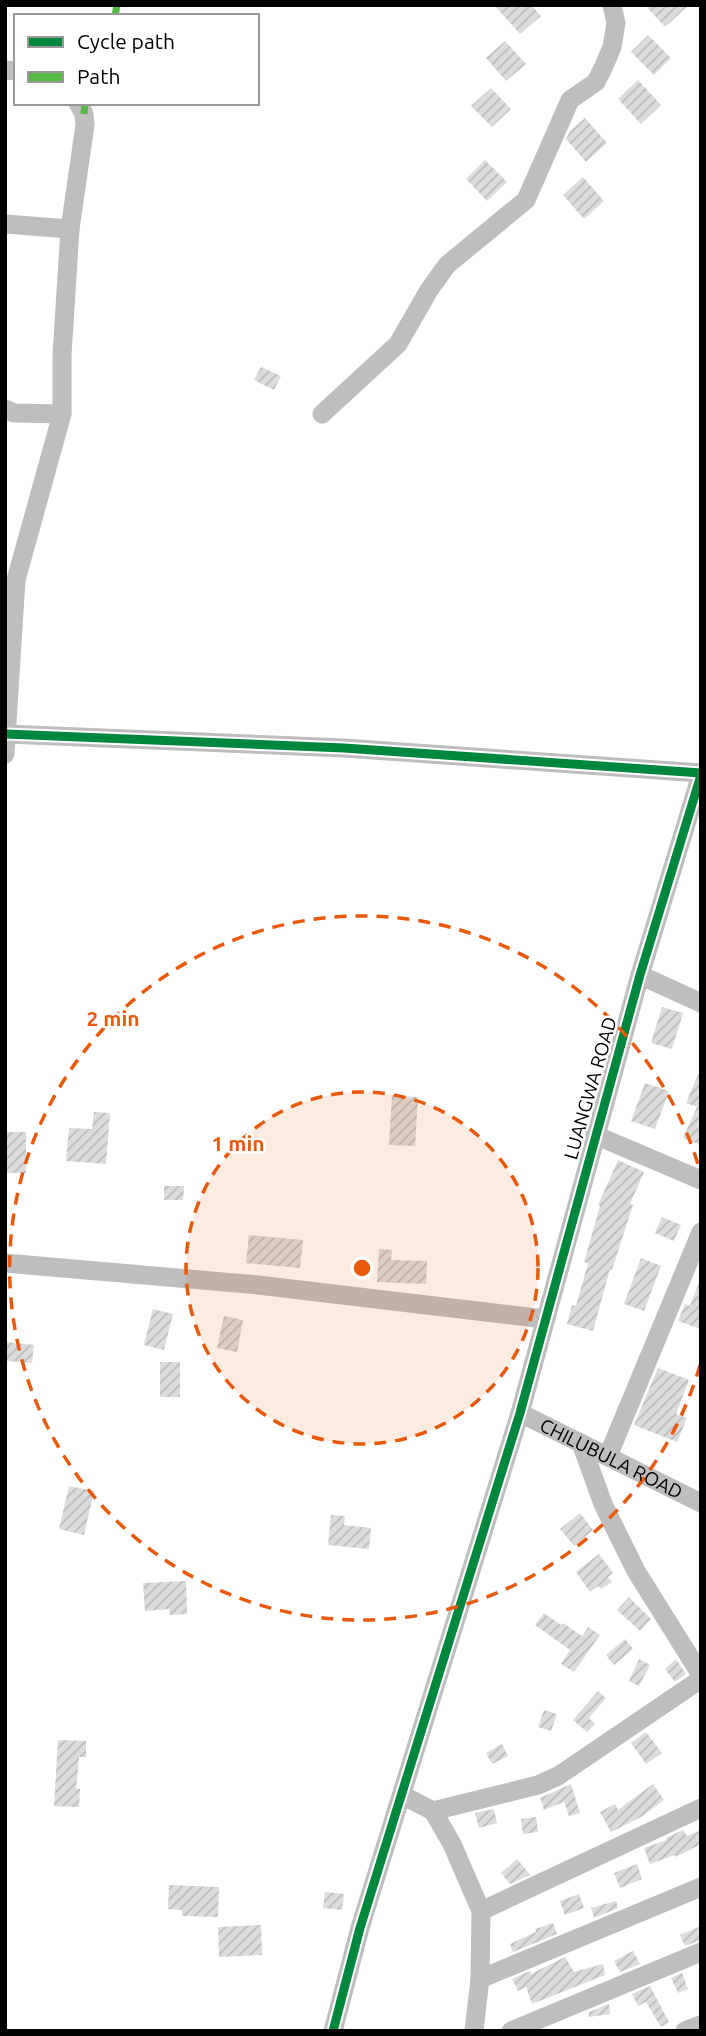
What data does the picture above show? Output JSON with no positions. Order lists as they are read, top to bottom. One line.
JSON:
{"streets":{"street":["LUANGWA ROAD","CHILUBULA ROAD"]},"crossings":[["LUANGWA ROAD","CHILUBULA ROAD"]],"legend":["Cycle path","Path"],"rings":["2 min","1 min"]}
